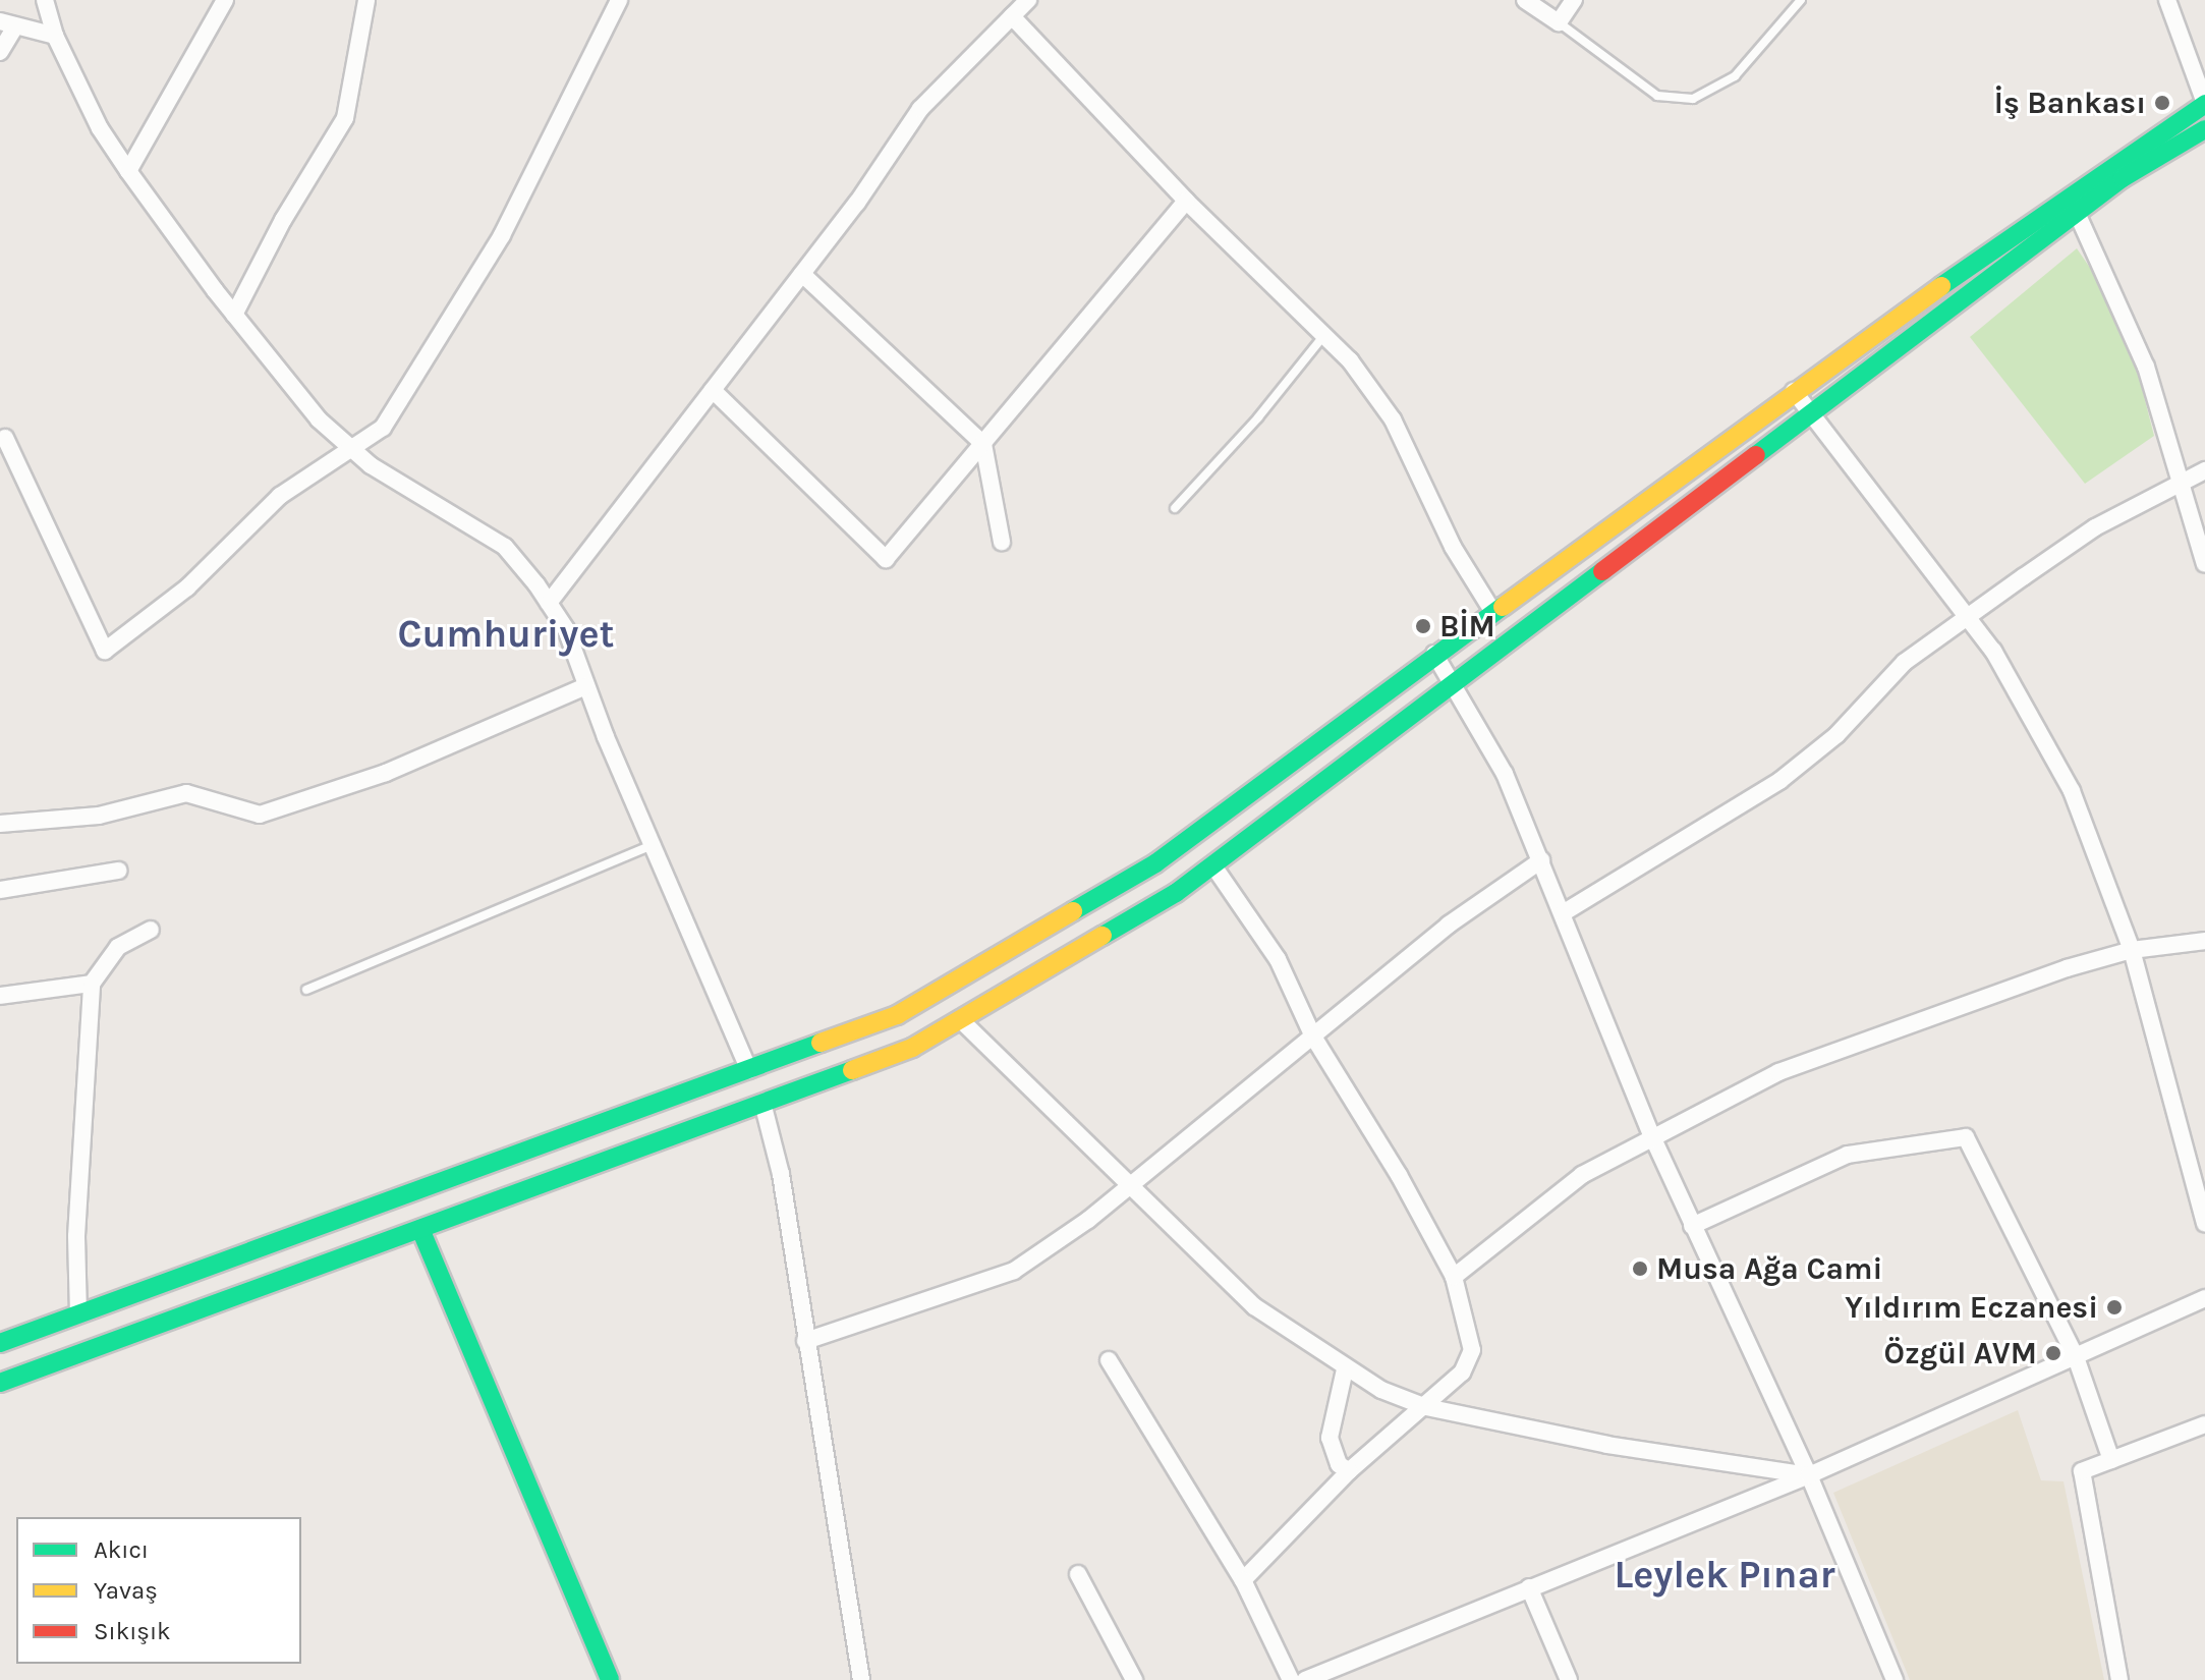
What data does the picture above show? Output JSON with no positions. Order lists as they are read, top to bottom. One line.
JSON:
{"districts":["Cumhuriyet","Leylek Pınar"],"places":["İş Bankası","BİM","Musa Ağa Cami","Yıldırım Eczanesi","Özgül AVM"],"legend":["Akıcı","Yavaş","Sıkışık"]}
